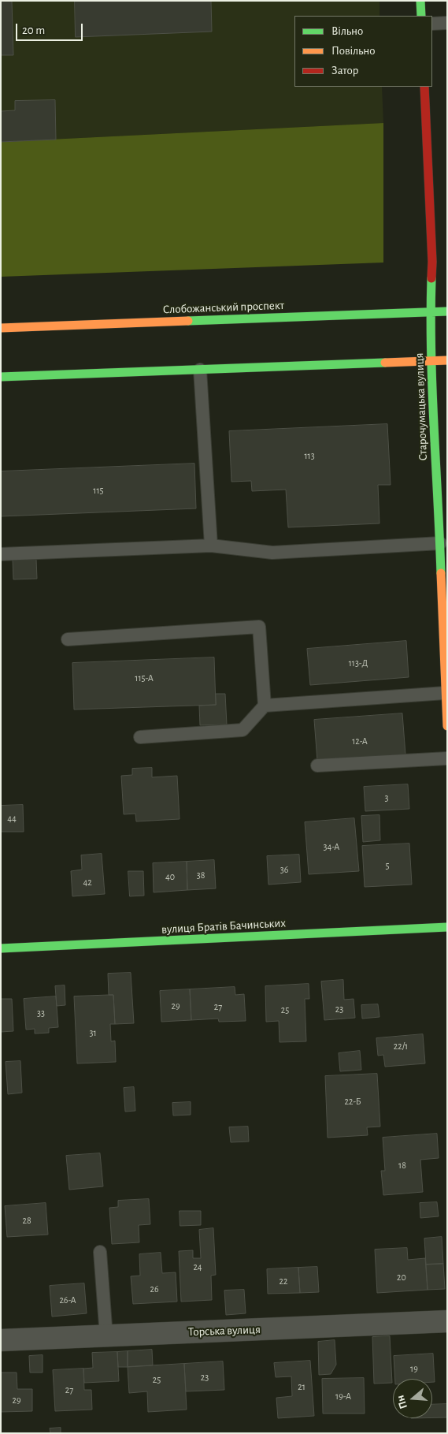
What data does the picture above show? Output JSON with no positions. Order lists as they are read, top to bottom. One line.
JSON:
{"streets":{"street":["Слобожанський проспект","Старочумацька вулиця","вулиця Братів Бачинських","Торська вулиця"]},"crossings":[["Слобожанський проспект","Старочумацька вулиця"]],"house_numbers":["113","115","113-Д","115-А","12-А","3","44","34-А","5","36","38","40","42","29","27","23","25","33","31","22/1","22-Б","18","28","24","20","22","26","26-А","19","23","25","21","27","19-А","29"],"legend":["Вільно","Повільно","Затор"],"scale_bar":"20 m","north":"left"}
